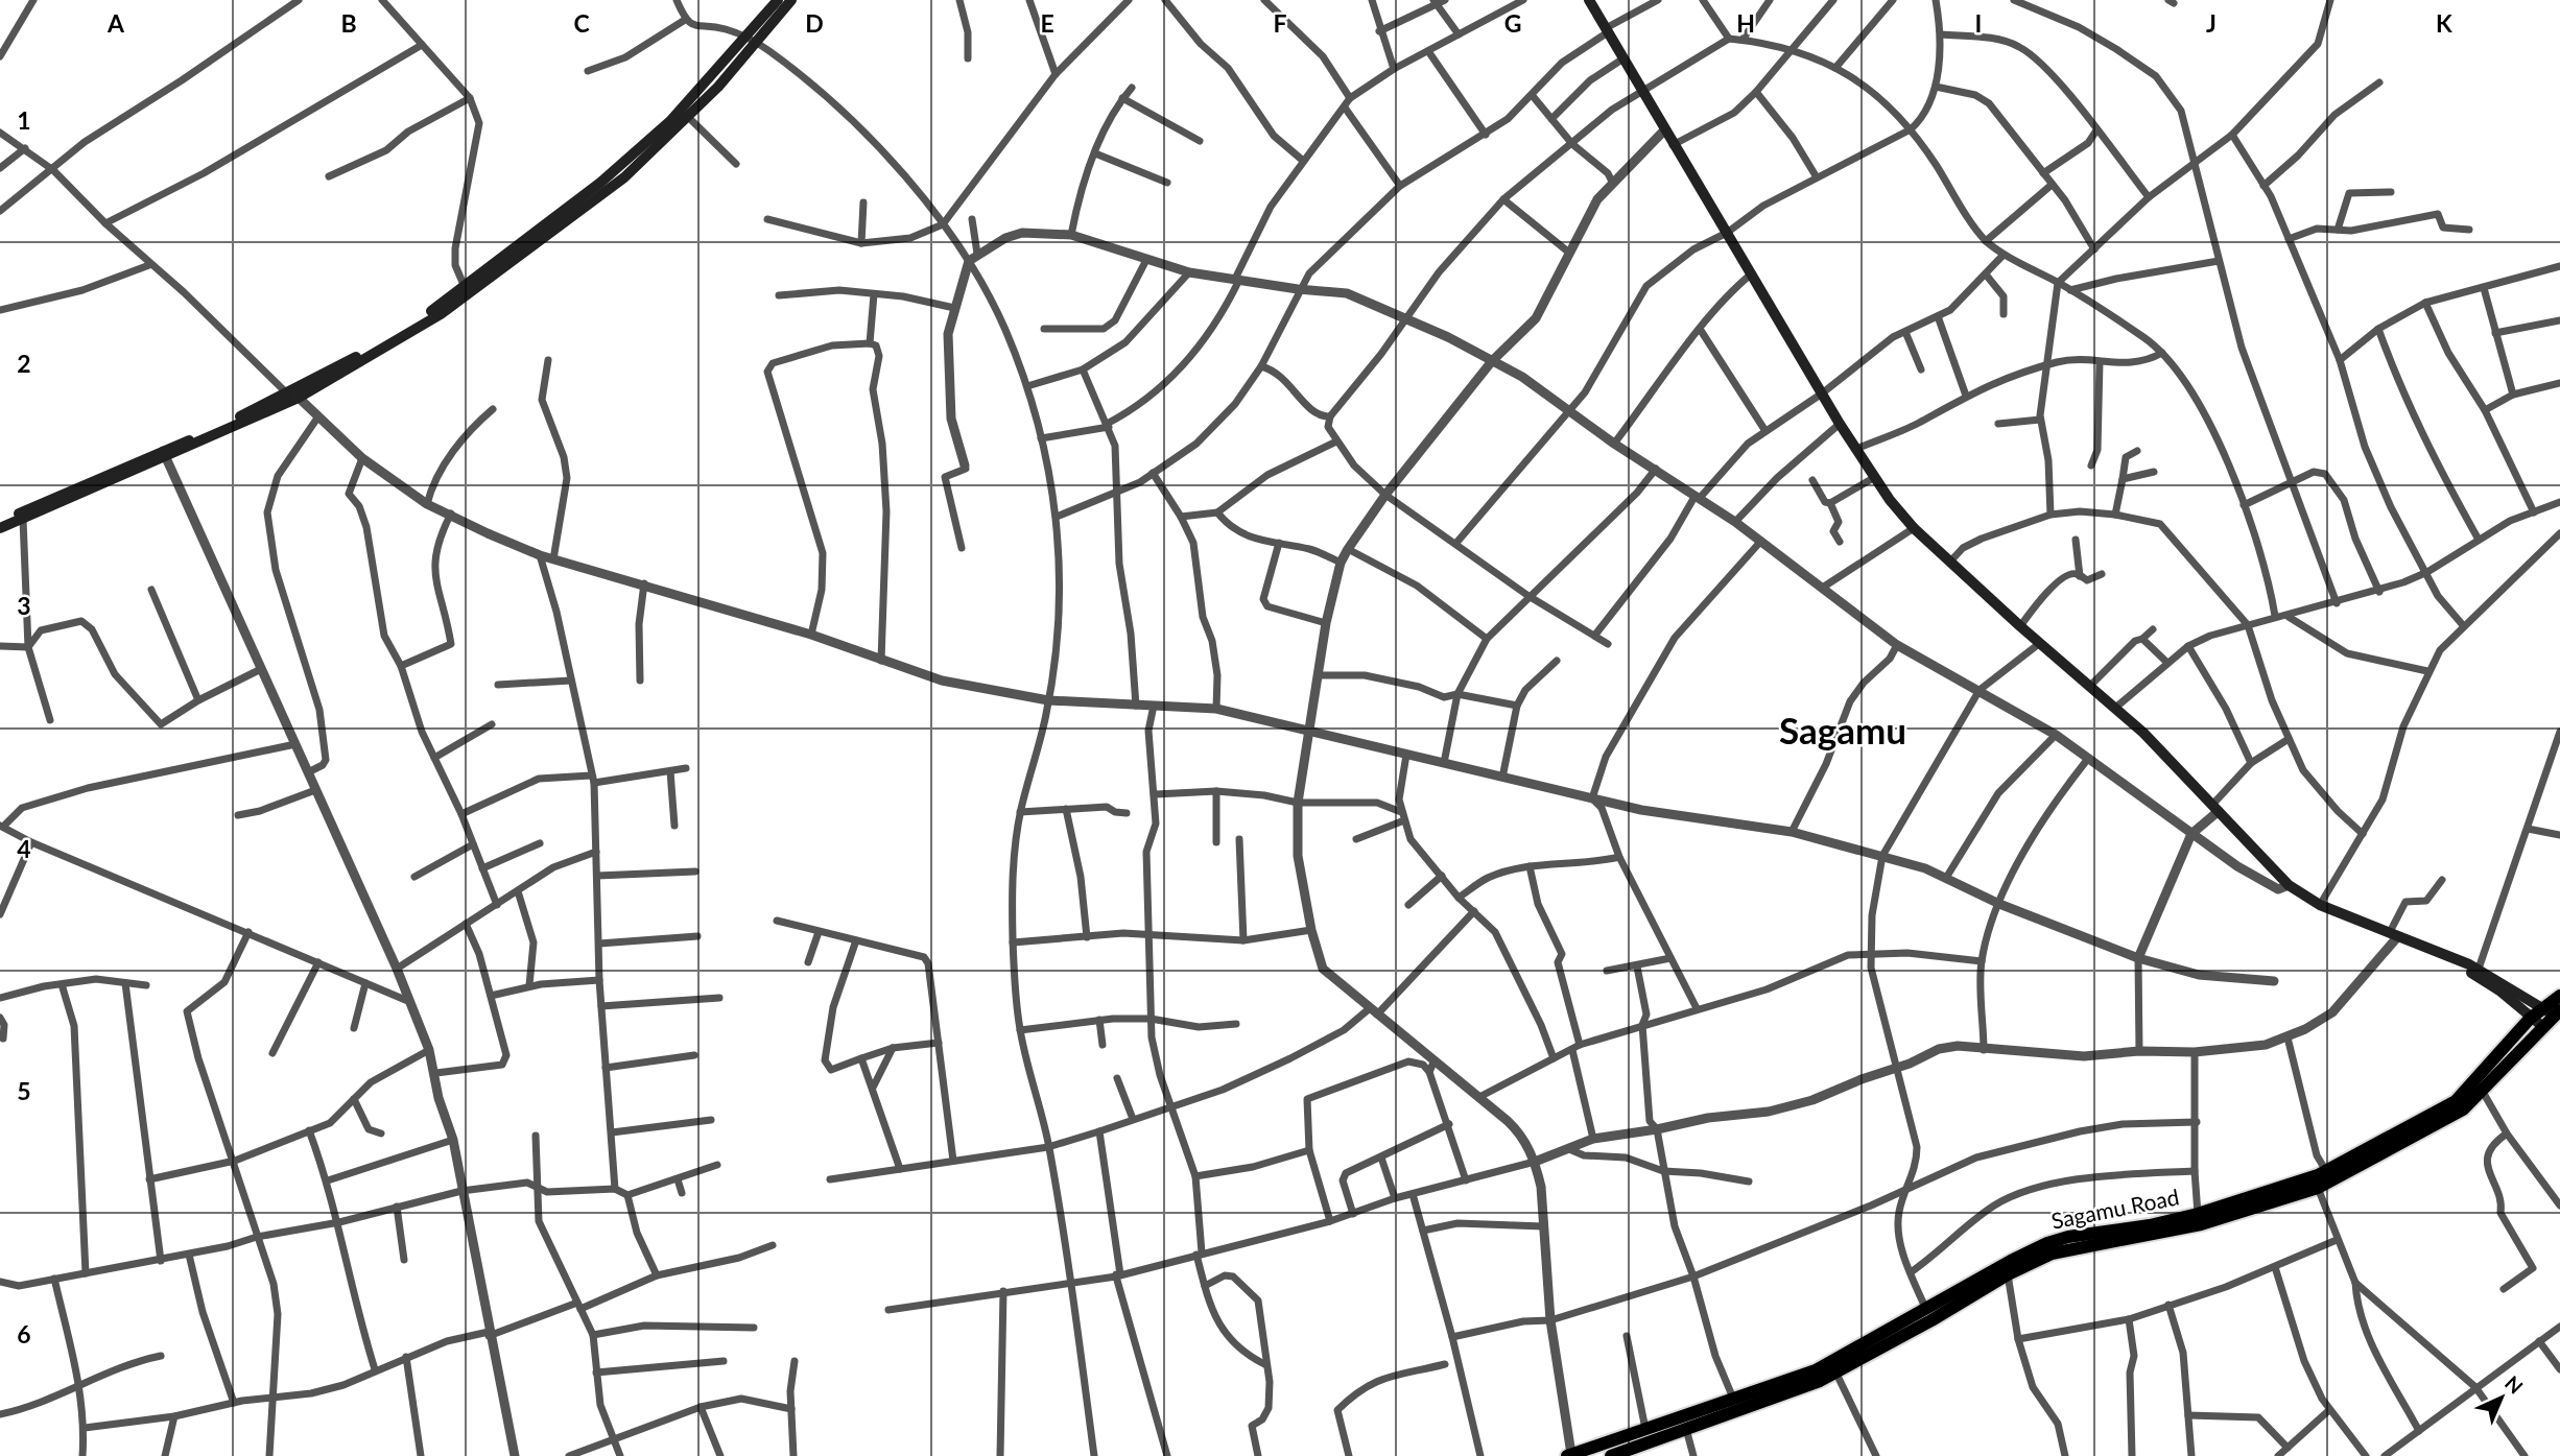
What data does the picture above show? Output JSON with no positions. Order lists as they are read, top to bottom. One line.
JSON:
{"streets":{"highway":["Sagamu Road"]},"districts":["Sagamu"],"north":"top right","grid":{"columns":["A","B","C","D","E","F","G","H","I","J","K"],"rows":["1","2","3","4","5","6"]}}
